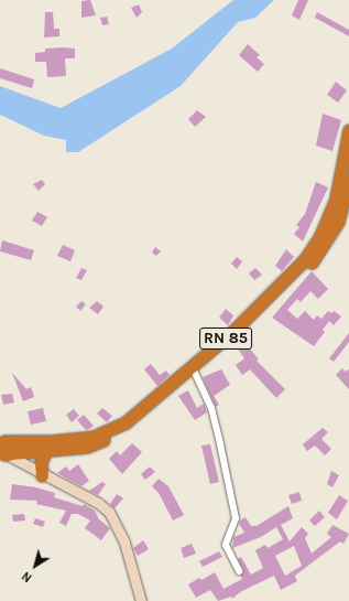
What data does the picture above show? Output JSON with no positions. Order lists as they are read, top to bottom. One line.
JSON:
{"streets":{"highway":["RN 85"]},"north":"bottom left"}
